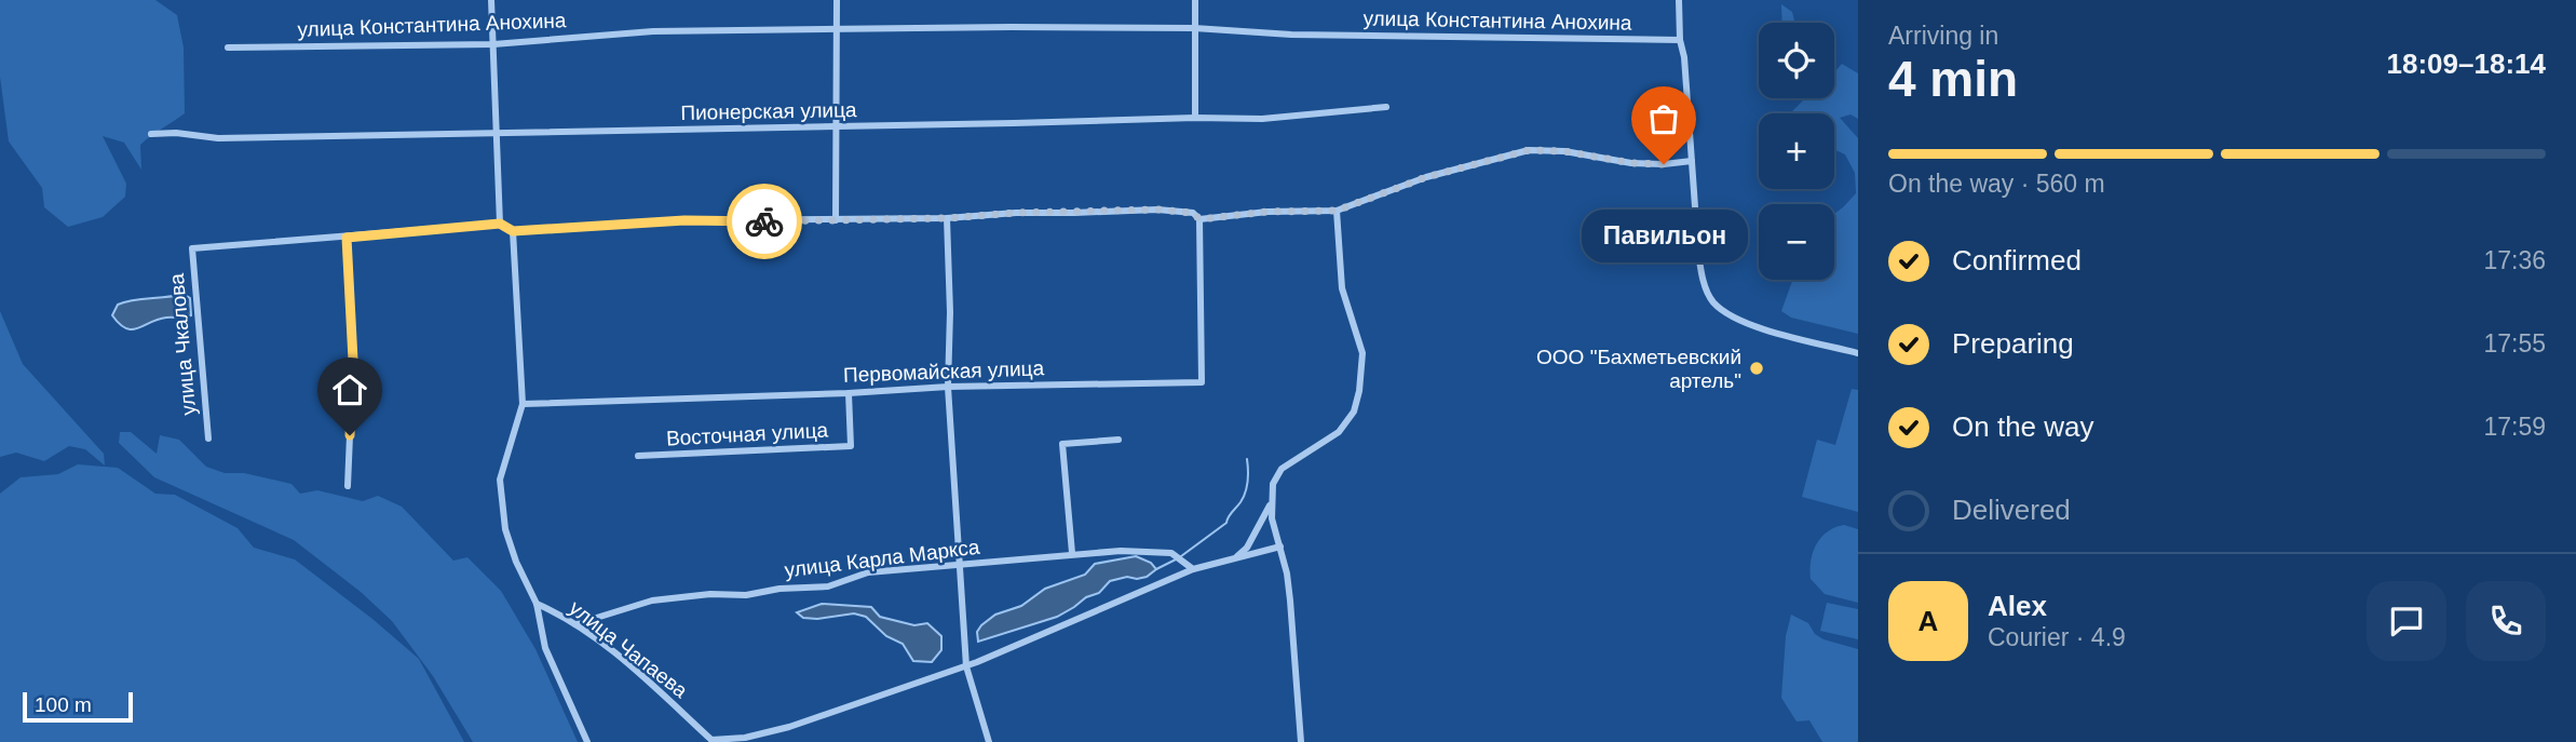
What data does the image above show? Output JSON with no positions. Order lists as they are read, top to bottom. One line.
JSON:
{"streets":{"street":["улица Константина Анохина","Пионерская улица","улица Чкалова","Первомайская улица","Восточная улица","улица Карла Маркса","улица Чапаева"]},"crossings":[["Первомайская улица","Восточная улица"],["Первомайская улица","улица Чапаева"],["улица Карла Маркса","улица Чапаева"]],"places":["Павильон","ООО \"Бахметьевский артель\""],"scale_bar":"100 m","page":{"heading":["4 min","Arriving in","18:09–18:14"],"panel":["Alex","Courier · 4.9"],"map_buttons":["+","−"],"bar":"On the way · 560 m","bubble":"Павильон","list":[["Confirmed","17:36"],["Preparing","17:55"],["On the way","17:59"],"Delivered"],"round":"A","scale":"100 m"}}
